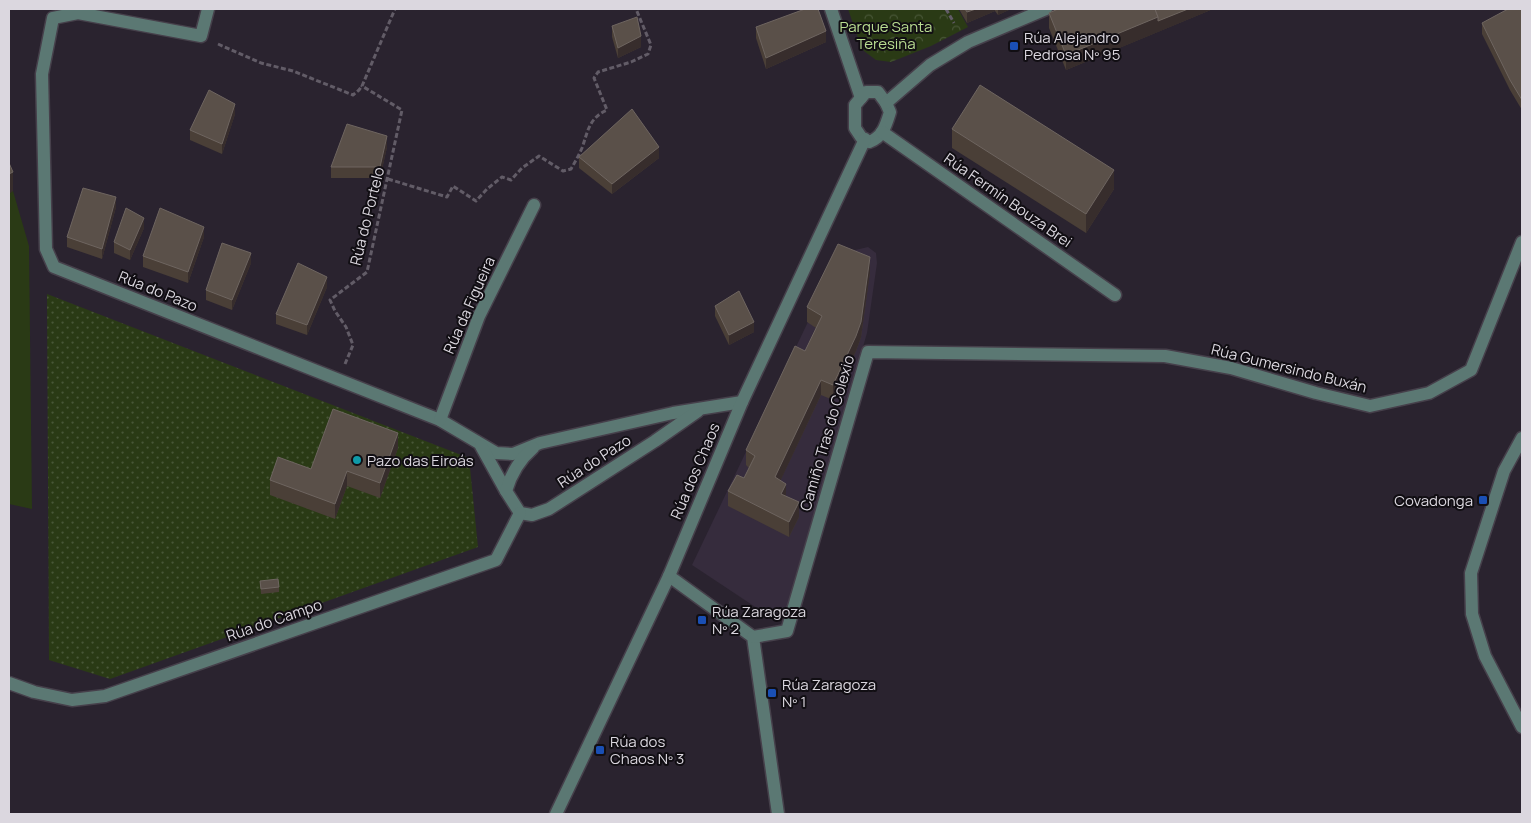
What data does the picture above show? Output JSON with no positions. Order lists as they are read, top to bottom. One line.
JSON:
{"streets":{"street":["Rúa Fermín Bouza Brei","Rúa do Pazo","Rúa da Figueira","Rúa Gumersindo Buxán","Camiño Tras do Colexio","Rúa dos Chaos","Rúa do Campo"],"path":["Rúa do Portelo"]},"crossings":[["Rúa Fermín Bouza Brei","Rúa dos Chaos"],["Rúa do Portelo","Rúa do Pazo"],["Rúa do Pazo","Rúa da Figueira"],["Rúa do Pazo","Rúa dos Chaos"],["Rúa do Pazo","Rúa do Campo"],["Rúa Gumersindo Buxán","Camiño Tras do Colexio"]],"parks":["Parque Santa Teresiña"],"places":{"transit":["Rúa Alejandro Pedrosa Nº 95","Covadonga","Rúa Zaragoza Nº 2","Rúa Zaragoza Nº 1","Rúa dos Chaos Nº 3"],"other":["Pazo das Eiroás"]}}
